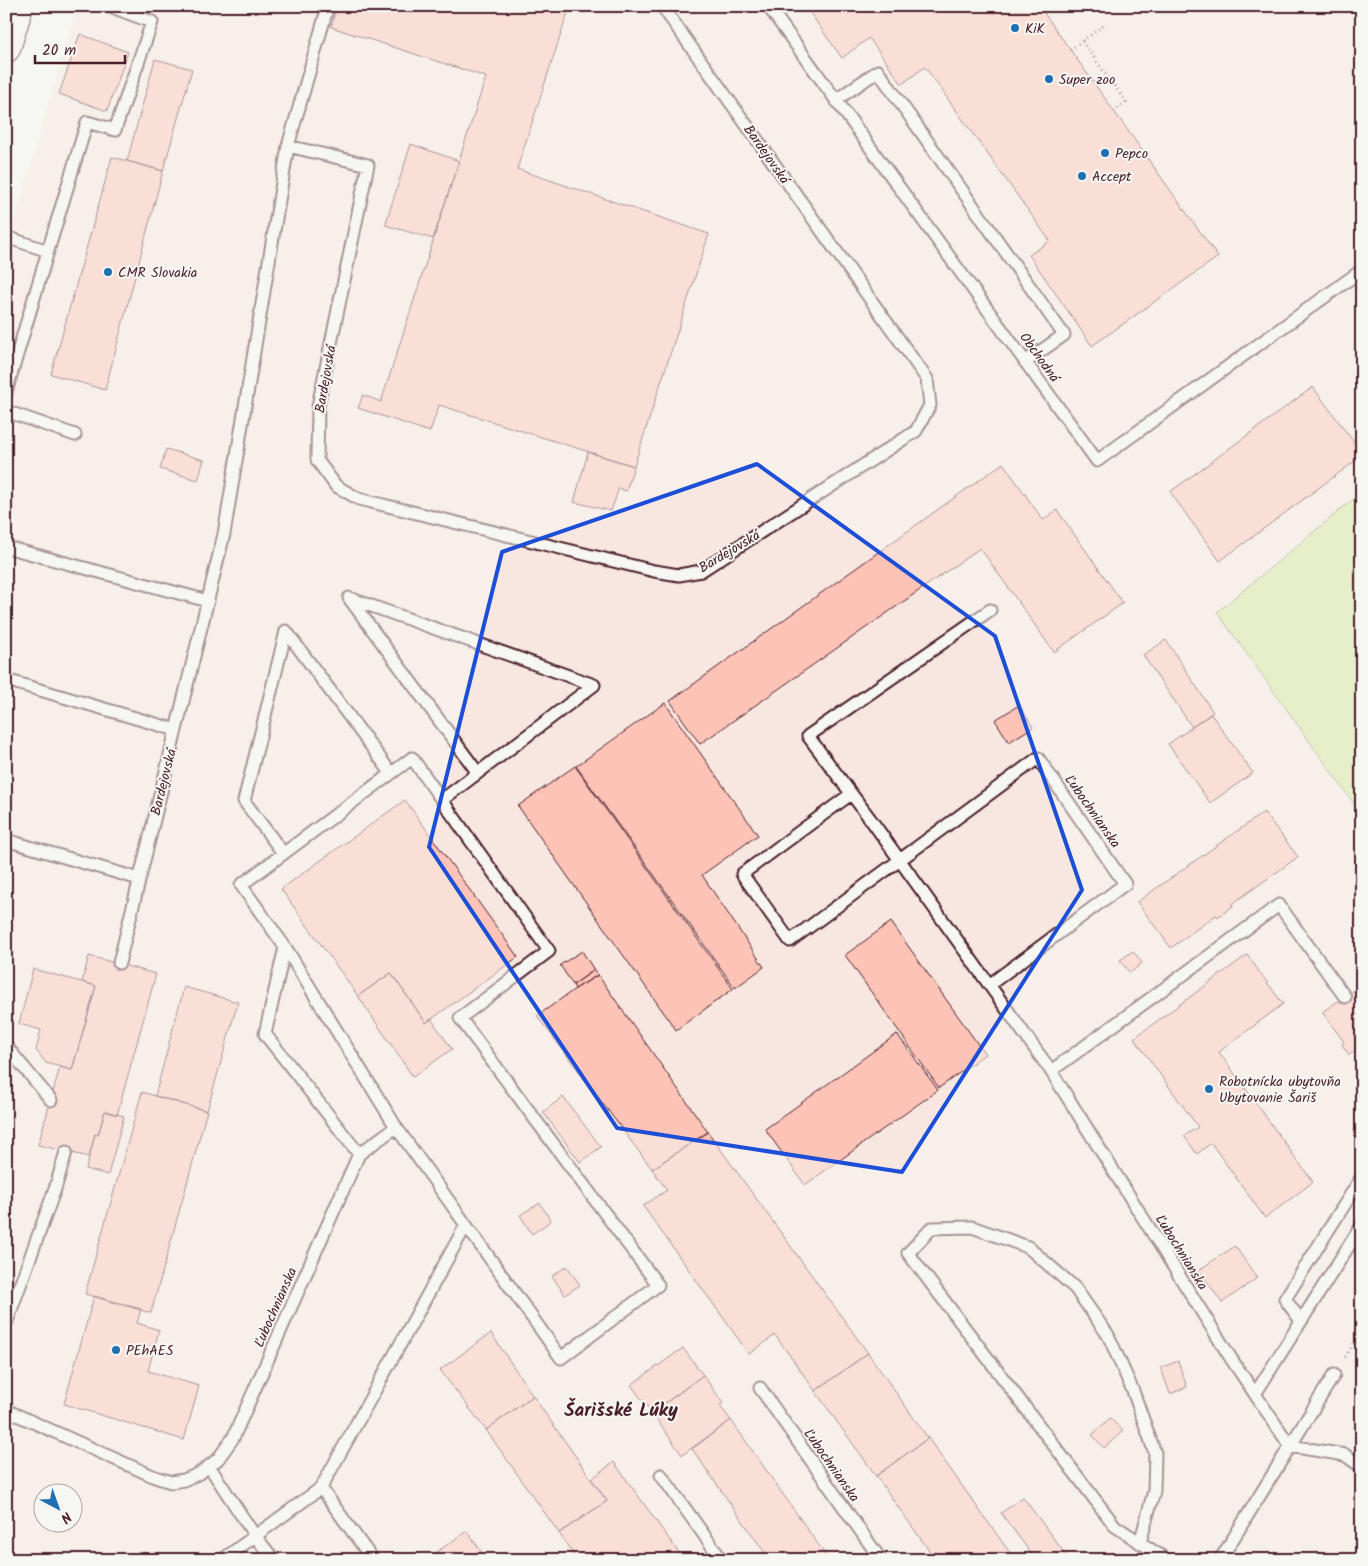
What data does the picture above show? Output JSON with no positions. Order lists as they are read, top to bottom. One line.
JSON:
{"streets":{"lane":["Bardejovská","Obchodná","Ľubochnianska"]},"districts":["Šarišské Lúky"],"places":["KiK","Super zoo","Pepco","Accept","CMR Slovakia","Robotnícka ubytovňa Ubytovanie Šariš","PEhAES"],"scale_bar":"20 m","north":"bottom right"}
